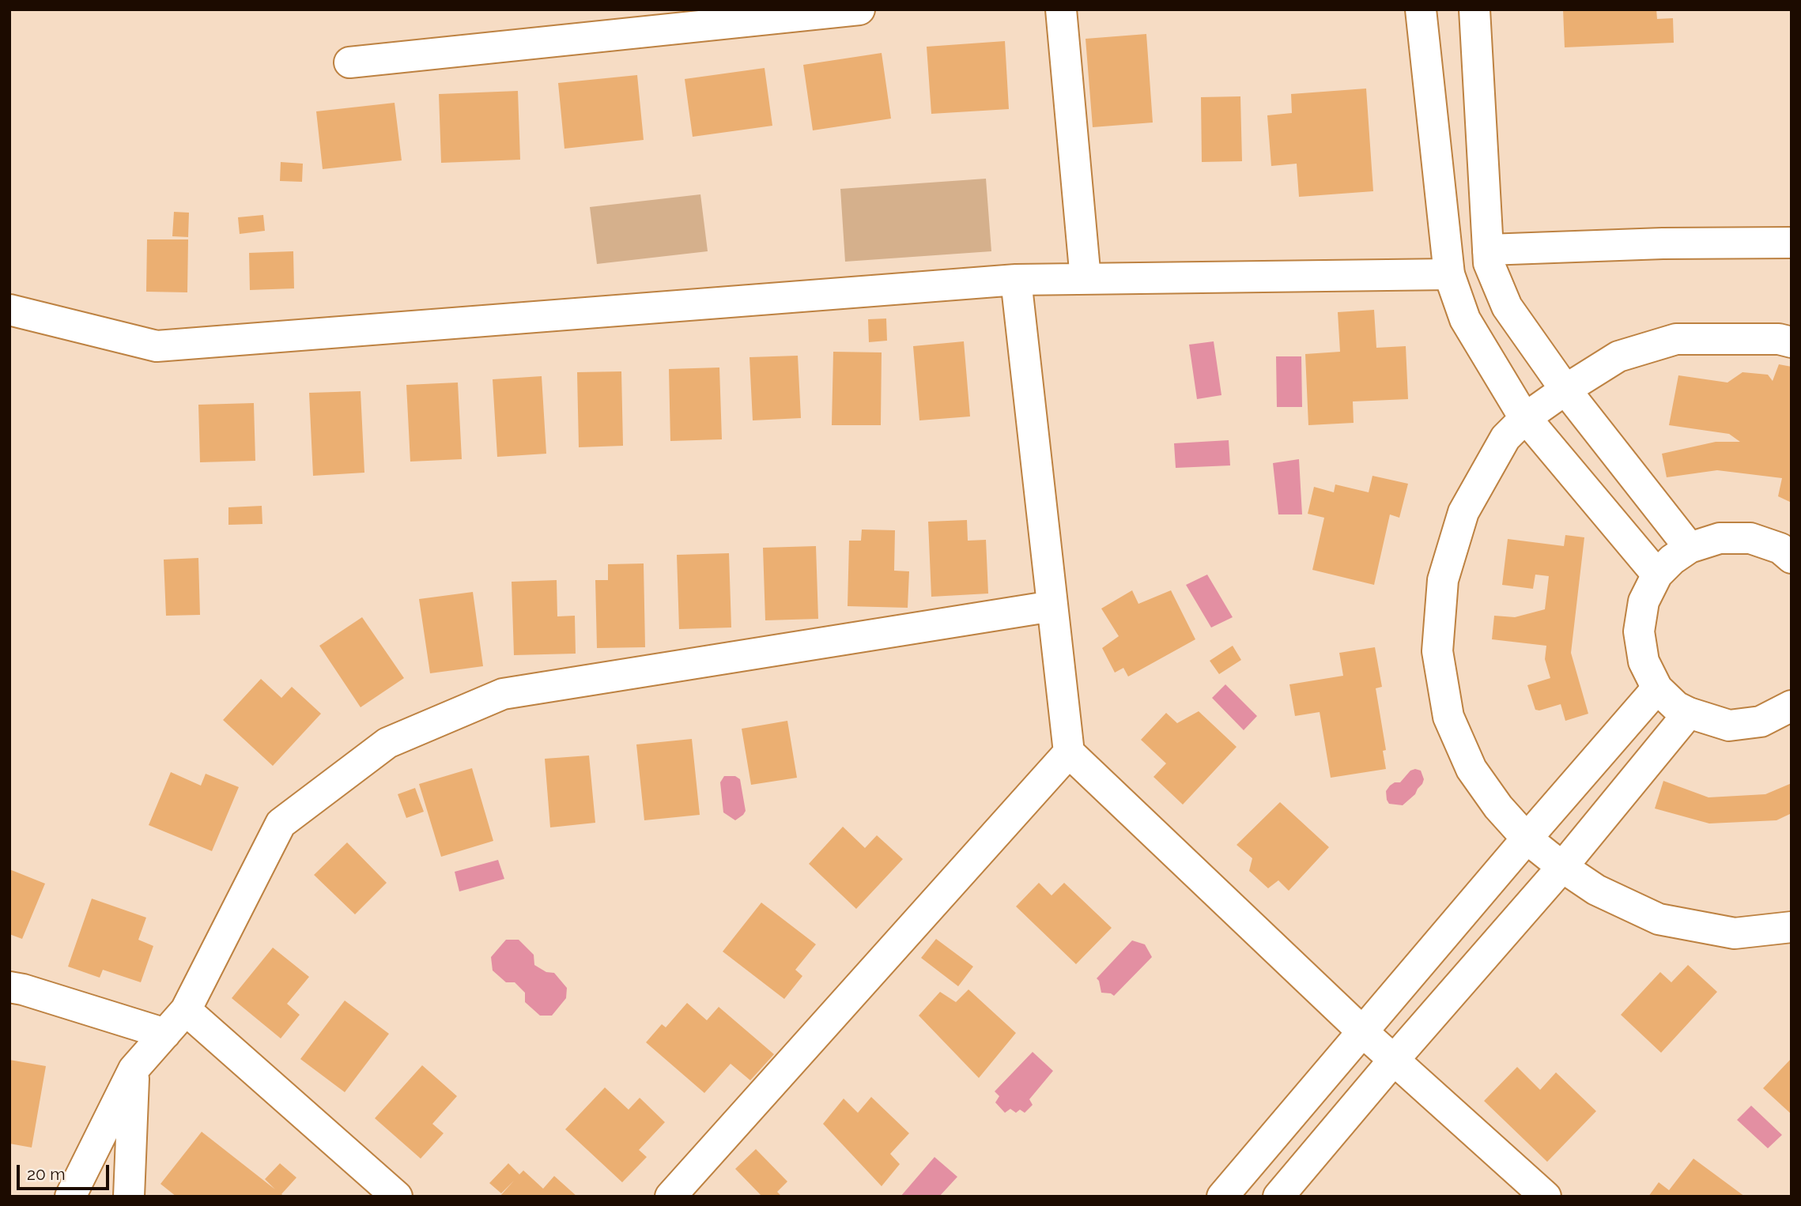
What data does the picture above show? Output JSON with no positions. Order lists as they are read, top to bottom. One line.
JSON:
{"scale_bar":"20 m"}
